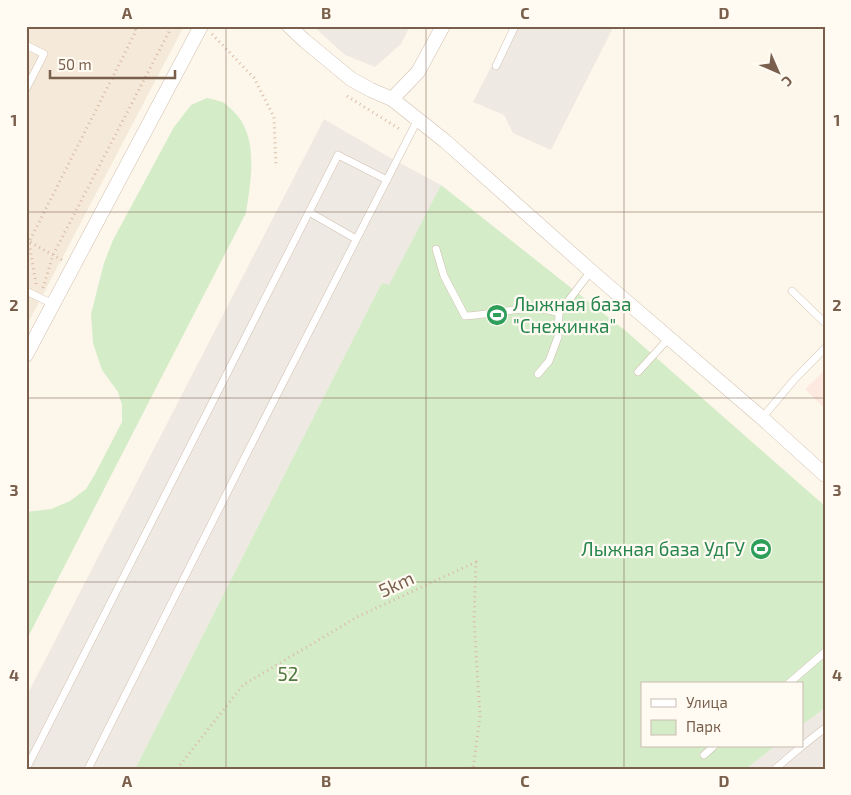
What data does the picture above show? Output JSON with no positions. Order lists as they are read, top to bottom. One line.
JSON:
{"streets":{"path":["5km"]},"parks":["52"],"places":{"sports":["Лыжная база \"Снежинка\"","Лыжная база УдГУ"]},"legend":["Улица","Парк"],"scale_bar":"50 m","north":"bottom right","grid":{"columns":["A","B","C","D"],"rows":["1","2","3","4"]}}
